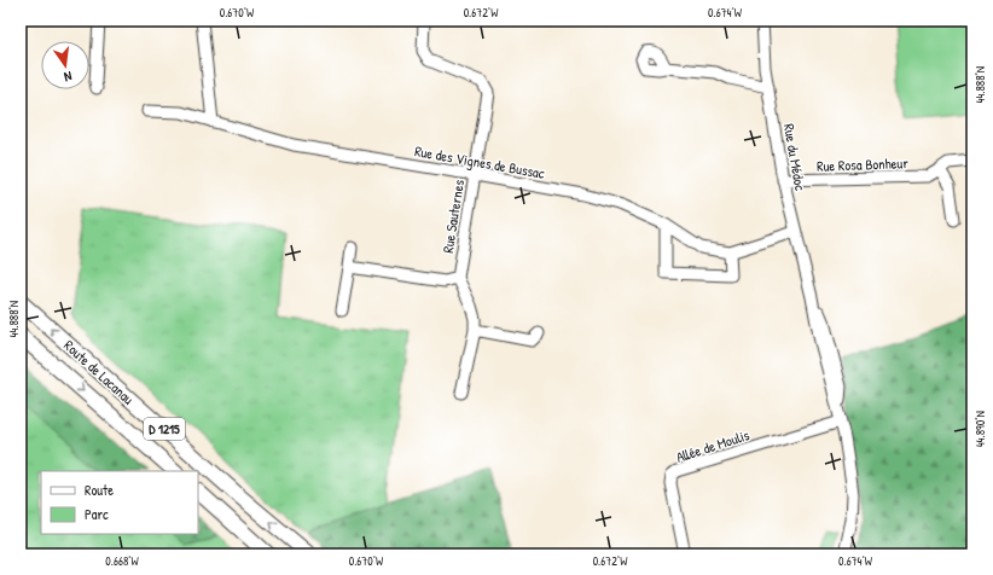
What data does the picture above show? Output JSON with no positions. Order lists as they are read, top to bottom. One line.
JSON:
{"streets":{"main road":["Route de Lacanau","D 1215"],"street":["Rue du Médoc","Rue des Vignes de Bussac","Rue Rosa Bonheur","Rue Sauternes","Allée de Moulis"]},"crossings":[["Rue du Médoc","Rue des Vignes de Bussac"],["Rue du Médoc","Rue Rosa Bonheur"],["Rue du Médoc","Allée de Moulis"],["Rue des Vignes de Bussac","Rue Sauternes"]],"legend":["Route","Parc"],"north":"bottom","coordinates":["0.670°W","0.672°W","0.674°W","44.888°N","44.890°N","0.668°W"]}
